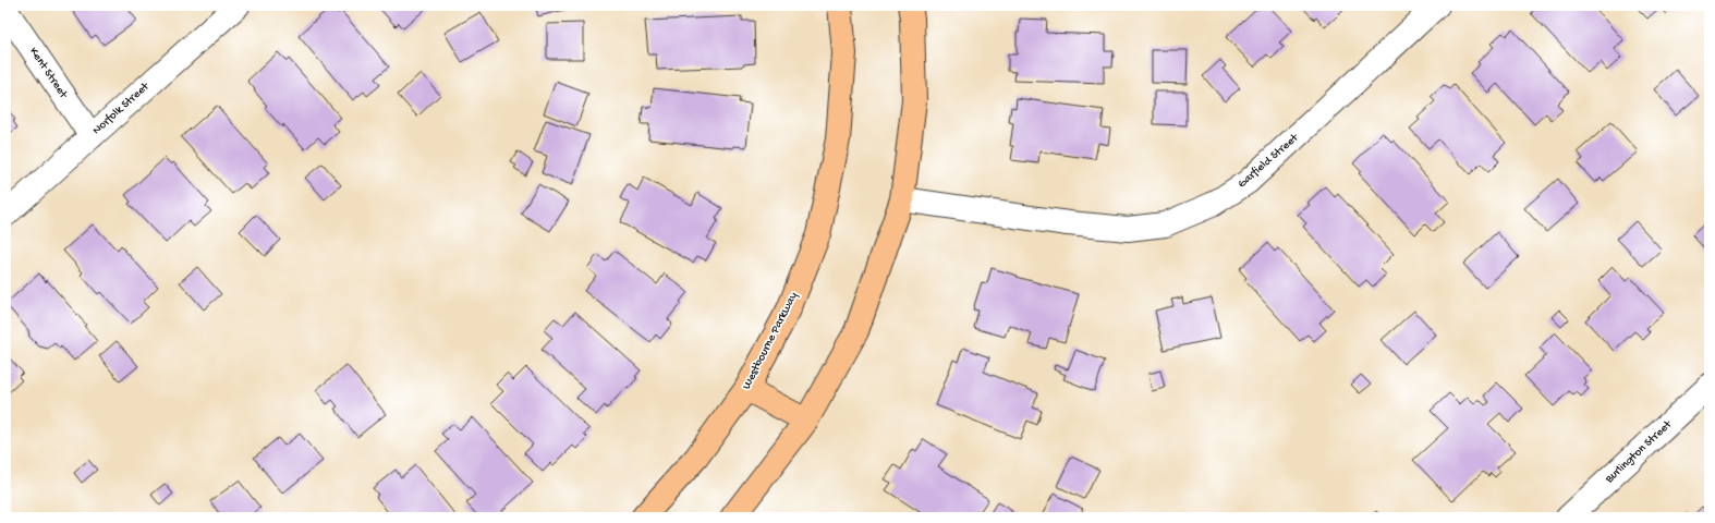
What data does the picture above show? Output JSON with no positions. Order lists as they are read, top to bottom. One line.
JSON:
{"streets":{"main road":["Westbourne Parkway"],"street":["Kent Street","Norfolk Street","Garfield Street","Burlington Street"]},"crossings":[["Kent Street","Norfolk Street"]]}
